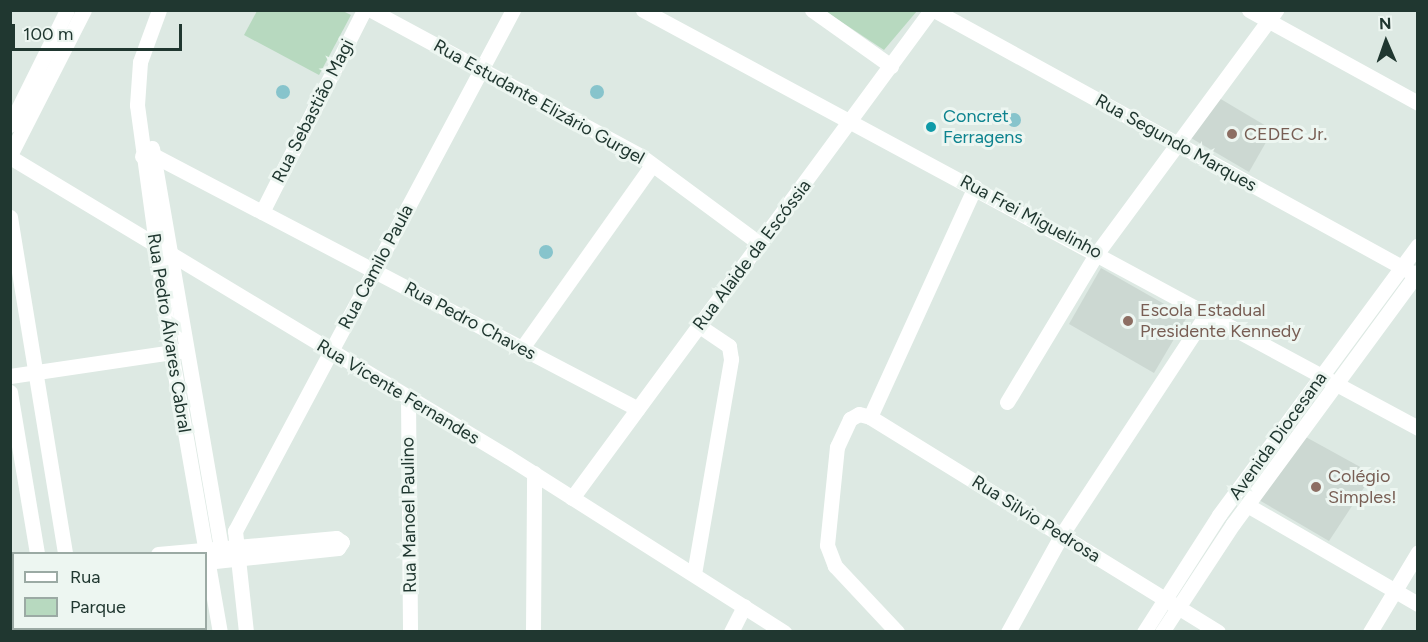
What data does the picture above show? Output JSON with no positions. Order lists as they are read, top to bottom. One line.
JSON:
{"streets":{"street":["Rua Estudante Elizário Gurgel","Rua Sebastião Magi","Rua Segundo Marques","Rua Frei Miguelinho","Rua Alaide da Escóssia","Rua Camilo Paula","Rua Pedro Chaves","Rua Pedro Álvares Cabral","Rua Vicente Fernandes","Avenida Diocesana","Rua Manoel Paulino","Rua Silvio Pedrosa"]},"crossings":[["Rua Estudante Elizário Gurgel","Rua Alaide da Escóssia"],["Rua Estudante Elizário Gurgel","Rua Camilo Paula"],["Rua Sebastião Magi","Rua Pedro Chaves"],["Rua Segundo Marques","Rua Alaide da Escóssia"],["Rua Segundo Marques","Avenida Diocesana"],["Rua Frei Miguelinho","Rua Alaide da Escóssia"],["Rua Frei Miguelinho","Avenida Diocesana"],["Rua Alaide da Escóssia","Rua Pedro Chaves"],["Rua Alaide da Escóssia","Rua Vicente Fernandes"],["Rua Camilo Paula","Rua Pedro Chaves"],["Rua Camilo Paula","Rua Pedro Álvares Cabral"],["Rua Camilo Paula","Rua Vicente Fernandes"],["Rua Pedro Chaves","Rua Pedro Álvares Cabral"],["Rua Pedro Álvares Cabral","Rua Vicente Fernandes"],["Rua Vicente Fernandes","Rua Manoel Paulino"],["Avenida Diocesana","Rua Silvio Pedrosa"]],"places":["Concret Ferragens","CEDEC Jr.","Escola Estadual Presidente Kennedy","Colégio Simples!"],"legend":["Rua","Parque"],"scale_bar":"100 m","north":"top"}
